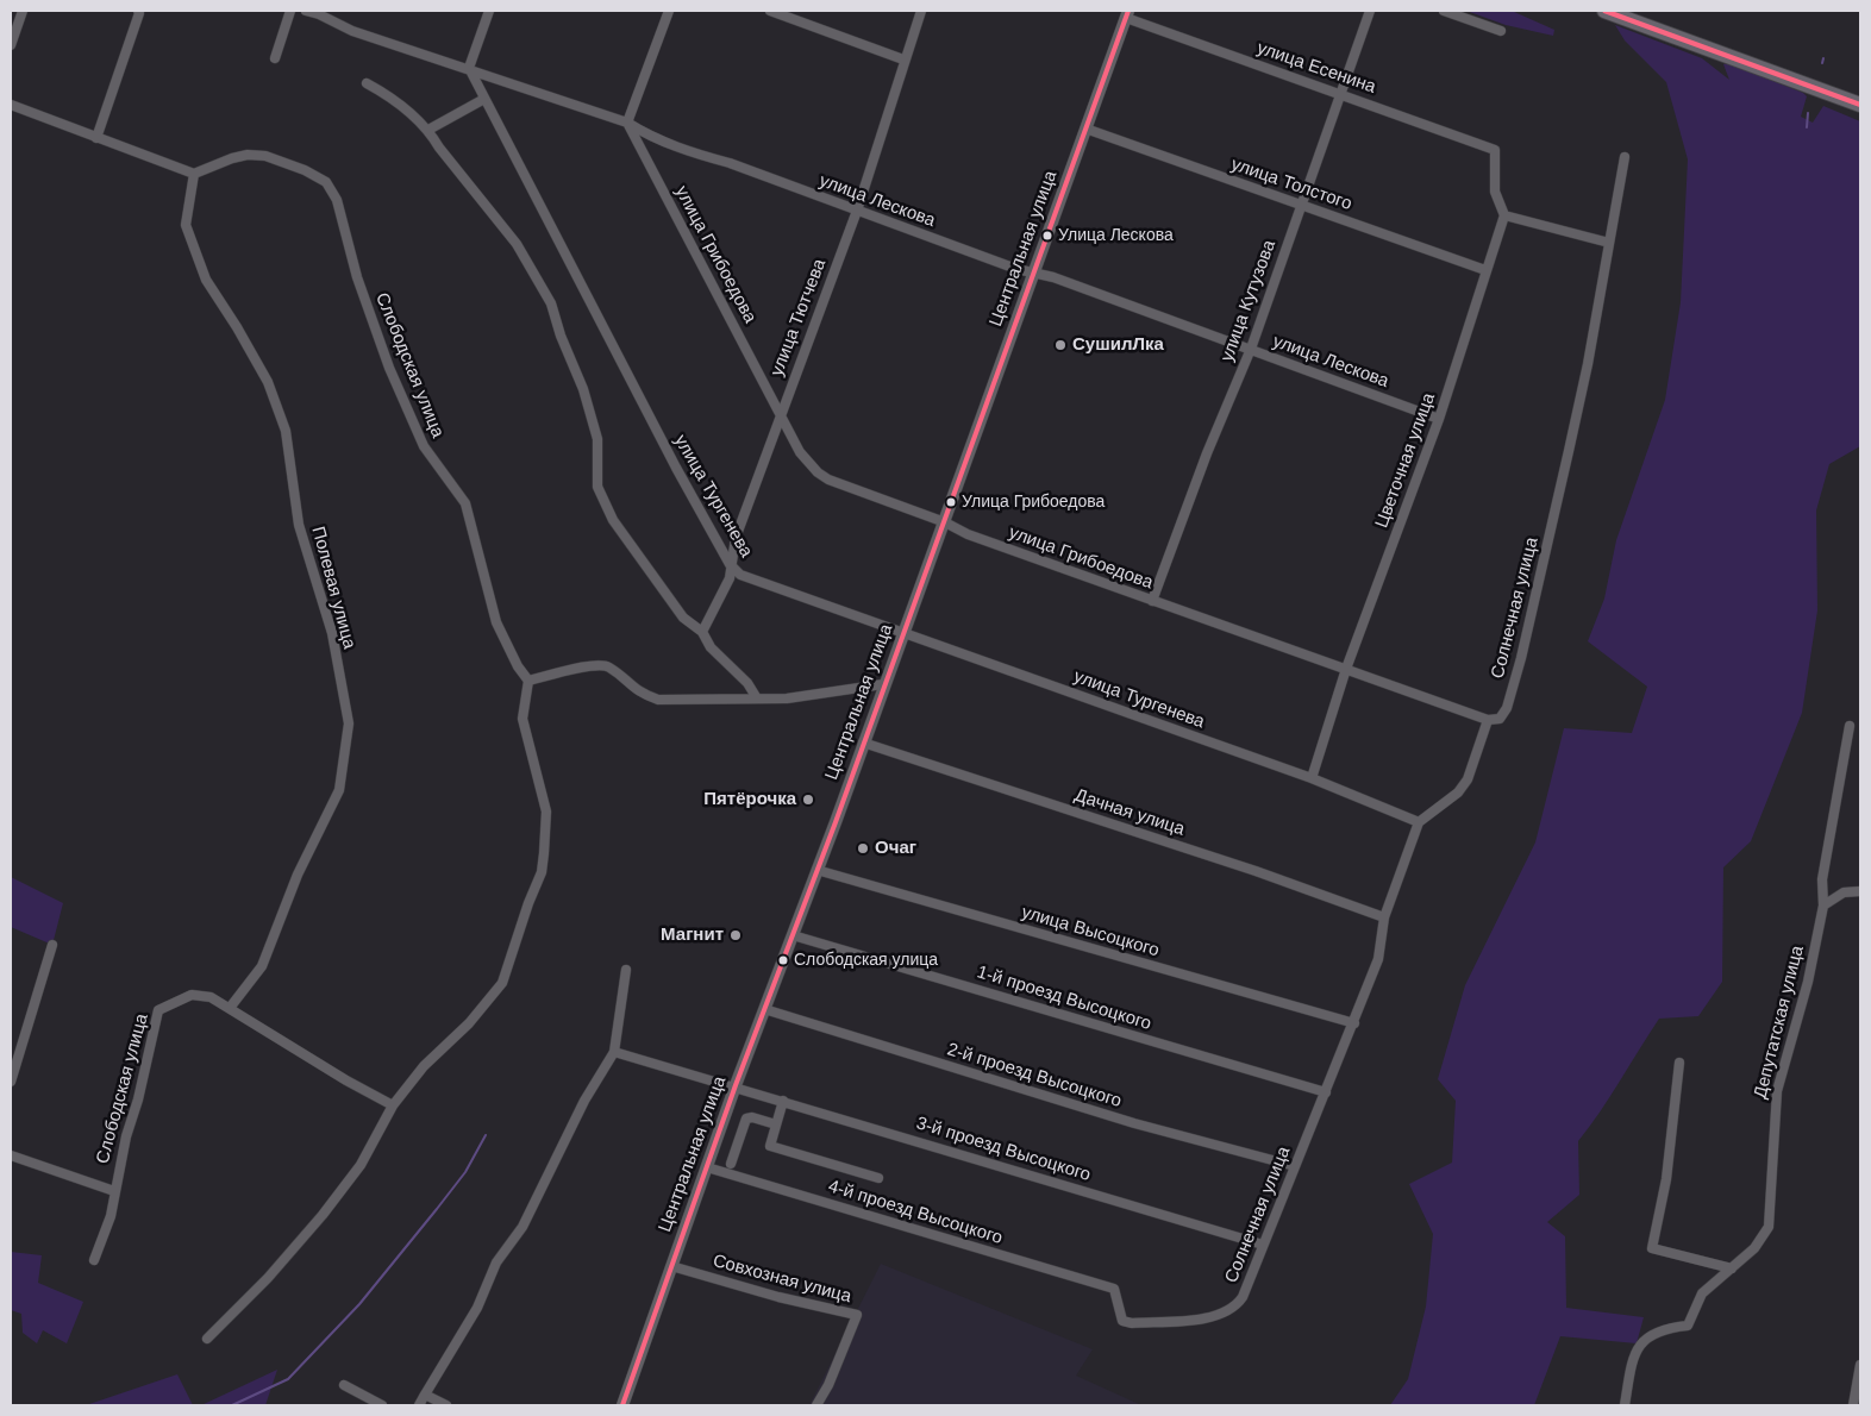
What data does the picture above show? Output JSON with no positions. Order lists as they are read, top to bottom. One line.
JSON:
{"streets":{"street":["улица Есенина","улица Толстого","улица Лескова","Центральная улица","улица Грибоедова","улица Кутузова","улица Тютчева","Слободская улица","Цветочная улица","улица Тургенева","Полевая улица","Солнечная улица","Дачная улица","улица Высоцкого","1-й проезд Высоцкого","Депутатская улица","2-й проезд Высоцкого","3-й проезд Высоцкого","4-й проезд Высоцкого","Совхозная улица"]},"crossings":[["улица Есенина","Центральная улица"],["улица Есенина","улица Кутузова"],["улица Есенина","Цветочная улица"],["улица Толстого","Центральная улица"],["улица Толстого","улица Кутузова"],["улица Толстого","Цветочная улица"],["улица Лескова","Центральная улица"],["улица Лескова","улица Грибоедова"],["улица Лескова","улица Кутузова"],["улица Лескова","улица Тютчева"],["улица Лескова","Цветочная улица"],["улица Лескова","улица Тургенева"],["Центральная улица","улица Грибоедова"],["Центральная улица","улица Тургенева"],["Центральная улица","Дачная улица"],["Центральная улица","улица Высоцкого"],["Центральная улица","1-й проезд Высоцкого"],["Центральная улица","2-й проезд Высоцкого"],["Центральная улица","3-й проезд Высоцкого"],["Центральная улица","4-й проезд Высоцкого"],["Центральная улица","Совхозная улица"],["улица Грибоедова","улица Кутузова"],["улица Грибоедова","улица Тютчева"],["улица Грибоедова","Цветочная улица"],["улица Грибоедова","Солнечная улица"],["улица Тютчева","улица Тургенева"],["Слободская улица","Полевая улица"],["Цветочная улица","улица Тургенева"],["Солнечная улица","улица Высоцкого"],["Солнечная улица","1-й проезд Высоцкого"],["Солнечная улица","2-й проезд Высоцкого"],["Солнечная улица","3-й проезд Высоцкого"],["Солнечная улица","4-й проезд Высоцкого"]],"places":["Улица Лескова","СушилЛка","Улица Грибоедова","Пятёрочка","Очаг","Магнит","Слободская улица"]}
